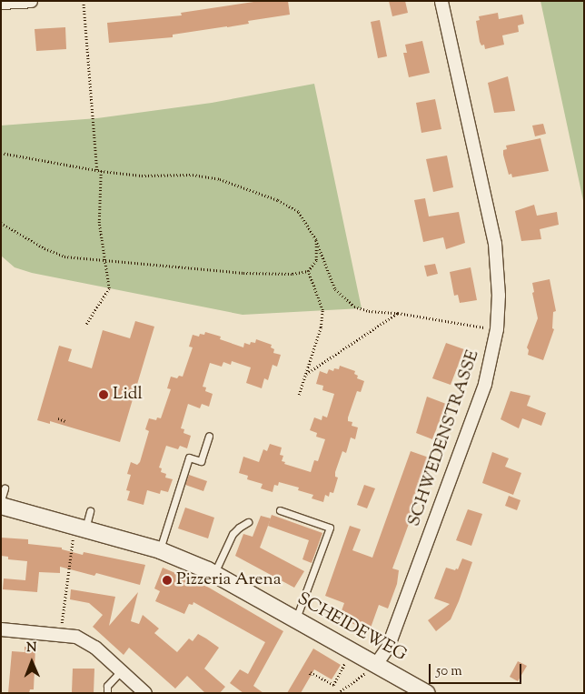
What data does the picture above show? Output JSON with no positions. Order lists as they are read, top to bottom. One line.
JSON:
{"streets":{"street":["SCHWEDENSTRASSE","SCHEIDEWEG"]},"crossings":[["SCHWEDENSTRASSE","SCHEIDEWEG"]],"places":["Lidl","Pizzeria Arena"],"scale_bar":"50 m","north":"top"}
